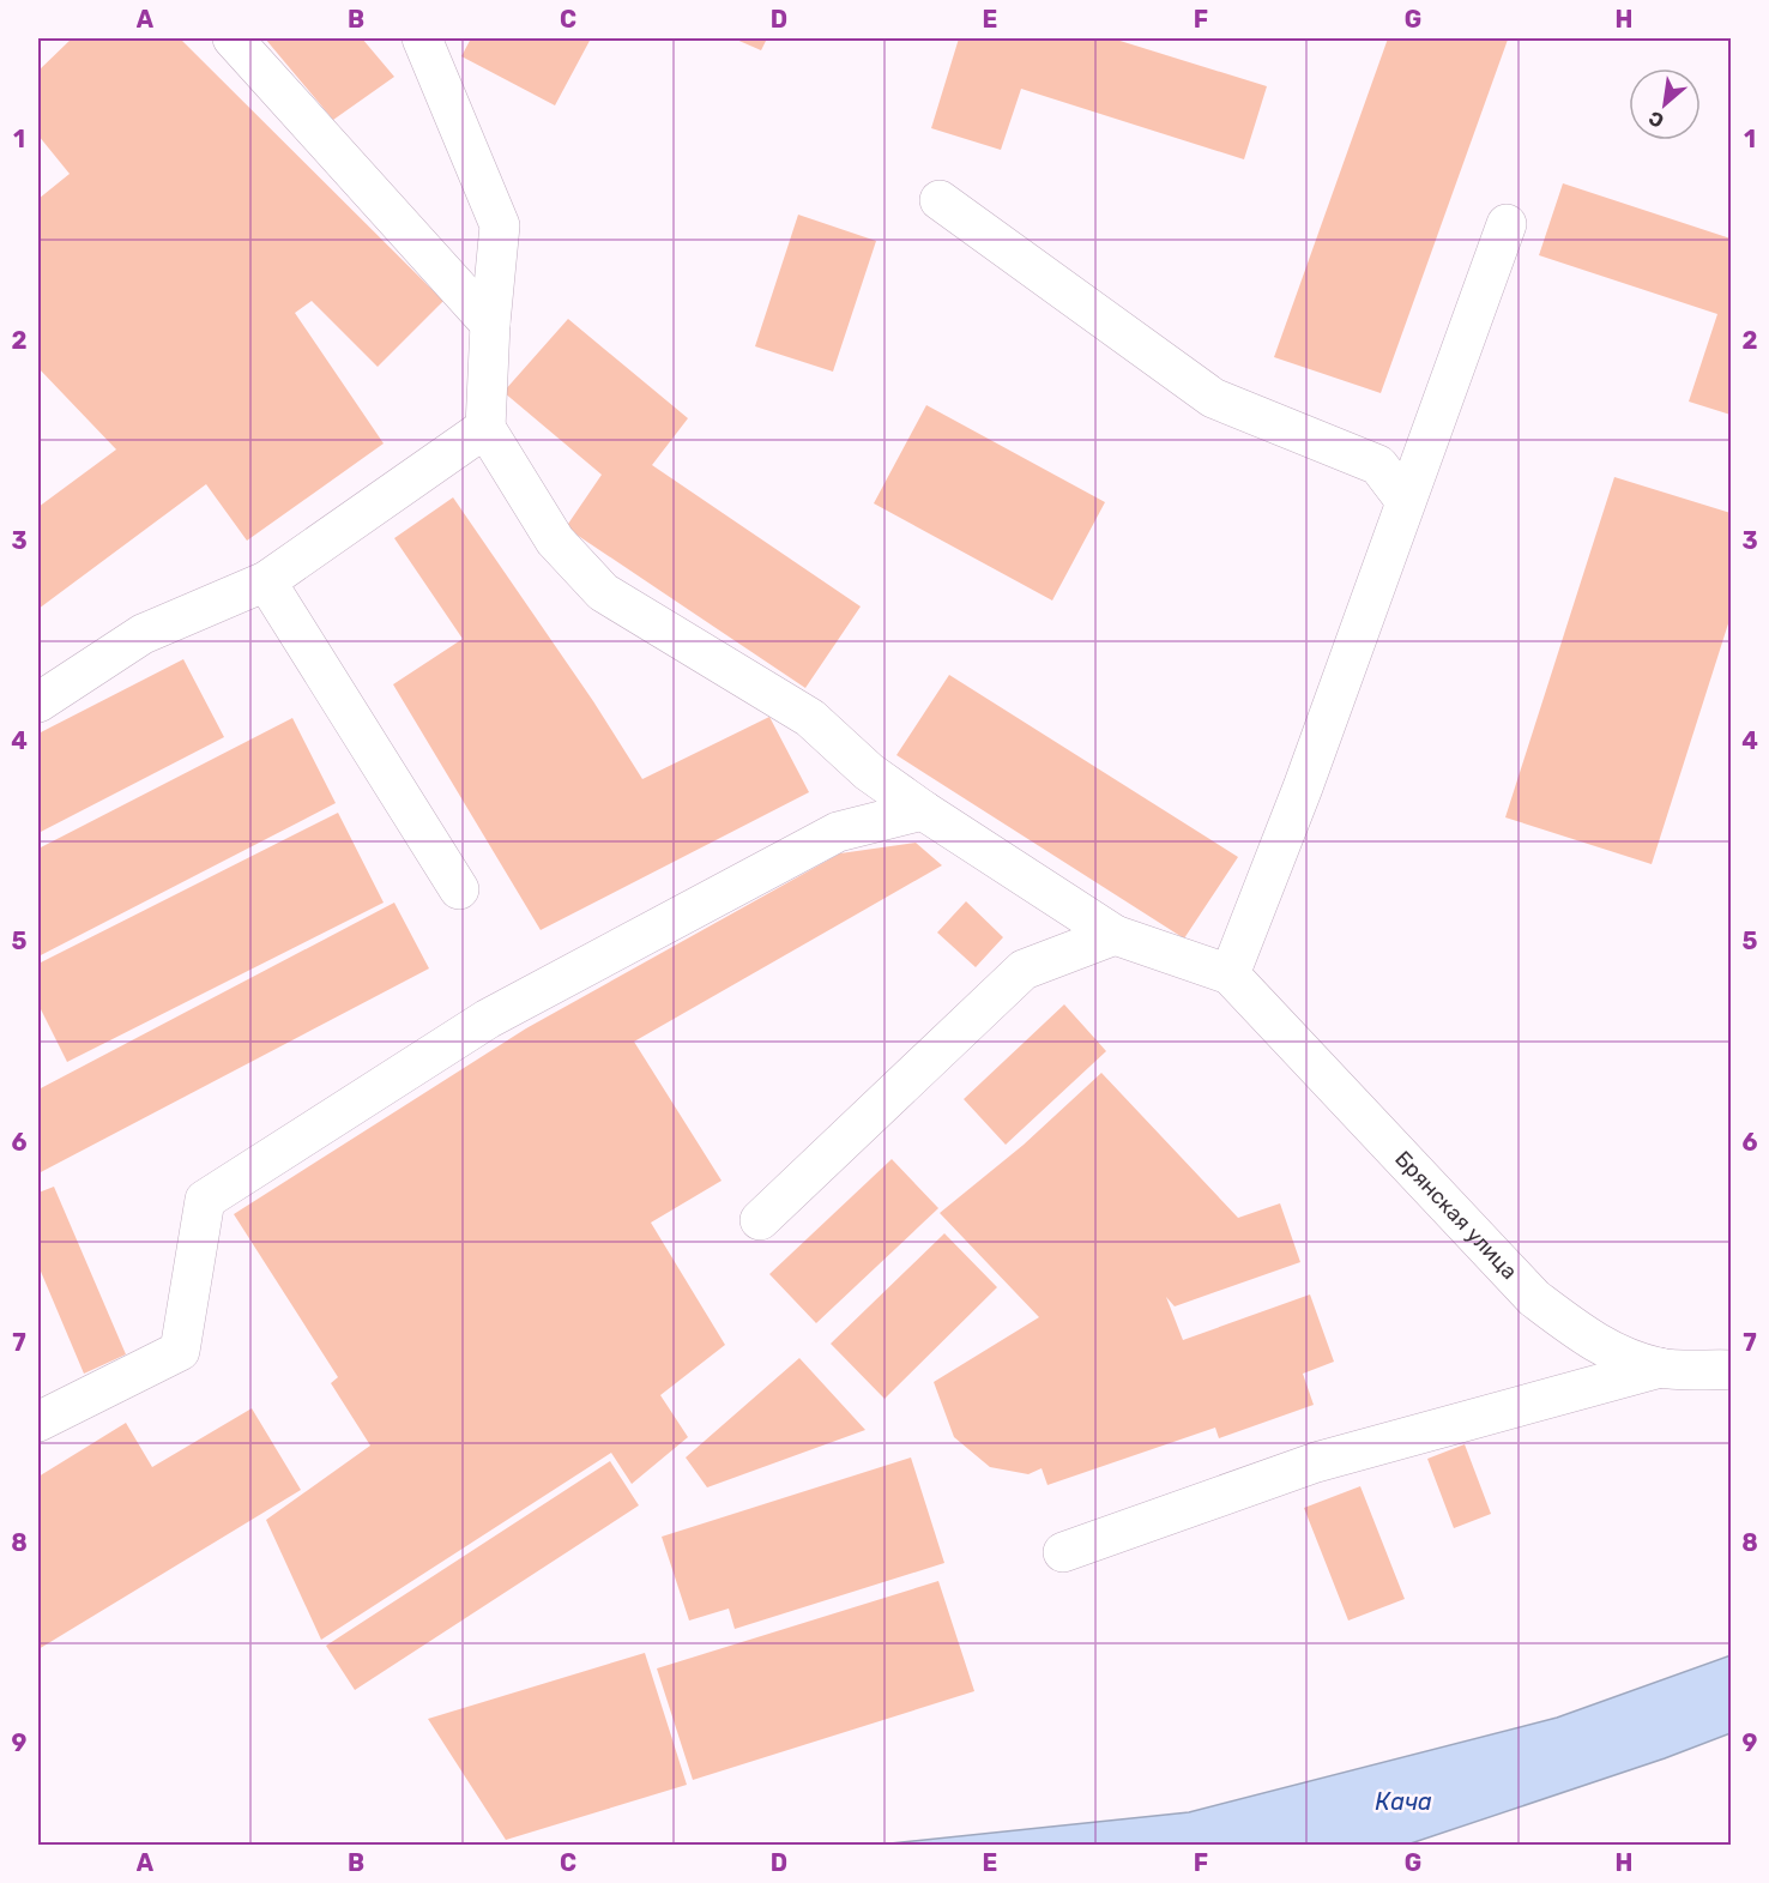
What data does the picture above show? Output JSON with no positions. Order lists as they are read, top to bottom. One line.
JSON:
{"streets":{"street":["Брянская улица"]},"water":["Кача"],"north":"bottom left","grid":{"columns":["A","B","C","D","E","F","G","H"],"rows":["1","2","3","4","5","6","7","8","9"]}}
